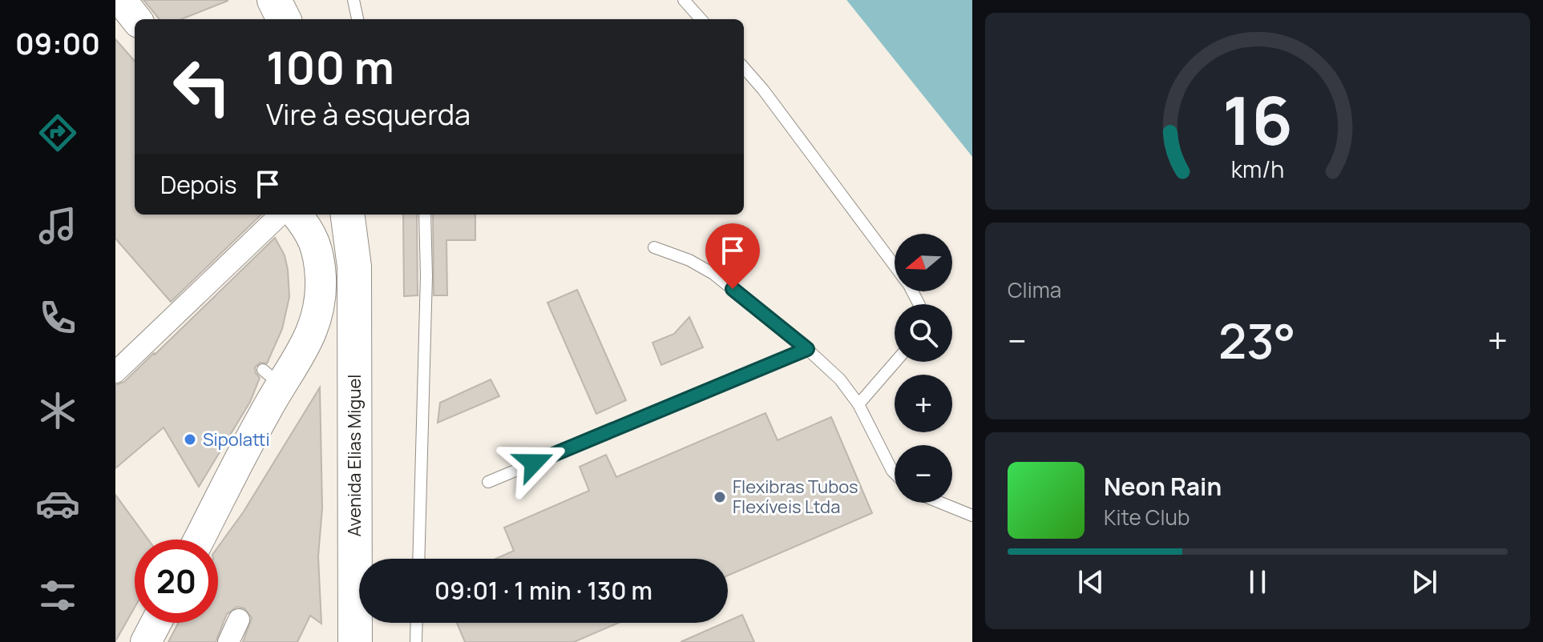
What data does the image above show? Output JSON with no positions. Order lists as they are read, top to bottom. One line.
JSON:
{"streets":{"main road":["Avenida Elias Miguel"]},"places":["Sipolatti","Flexibras Tubos Flexíveis Ltda"],"north":"left","page":{"tabs":"09:00","turn":["100 m","Vire à esquerda"],"then":"Depois","tile":"Clima","map_buttons":["+","−"],"heat":["−","23°","+"],"song":["Neon Rain","Kite Club"],"limit":"20","trip":"09:01 · 1 min · 130 m","gauge":["16","km/h"]}}
